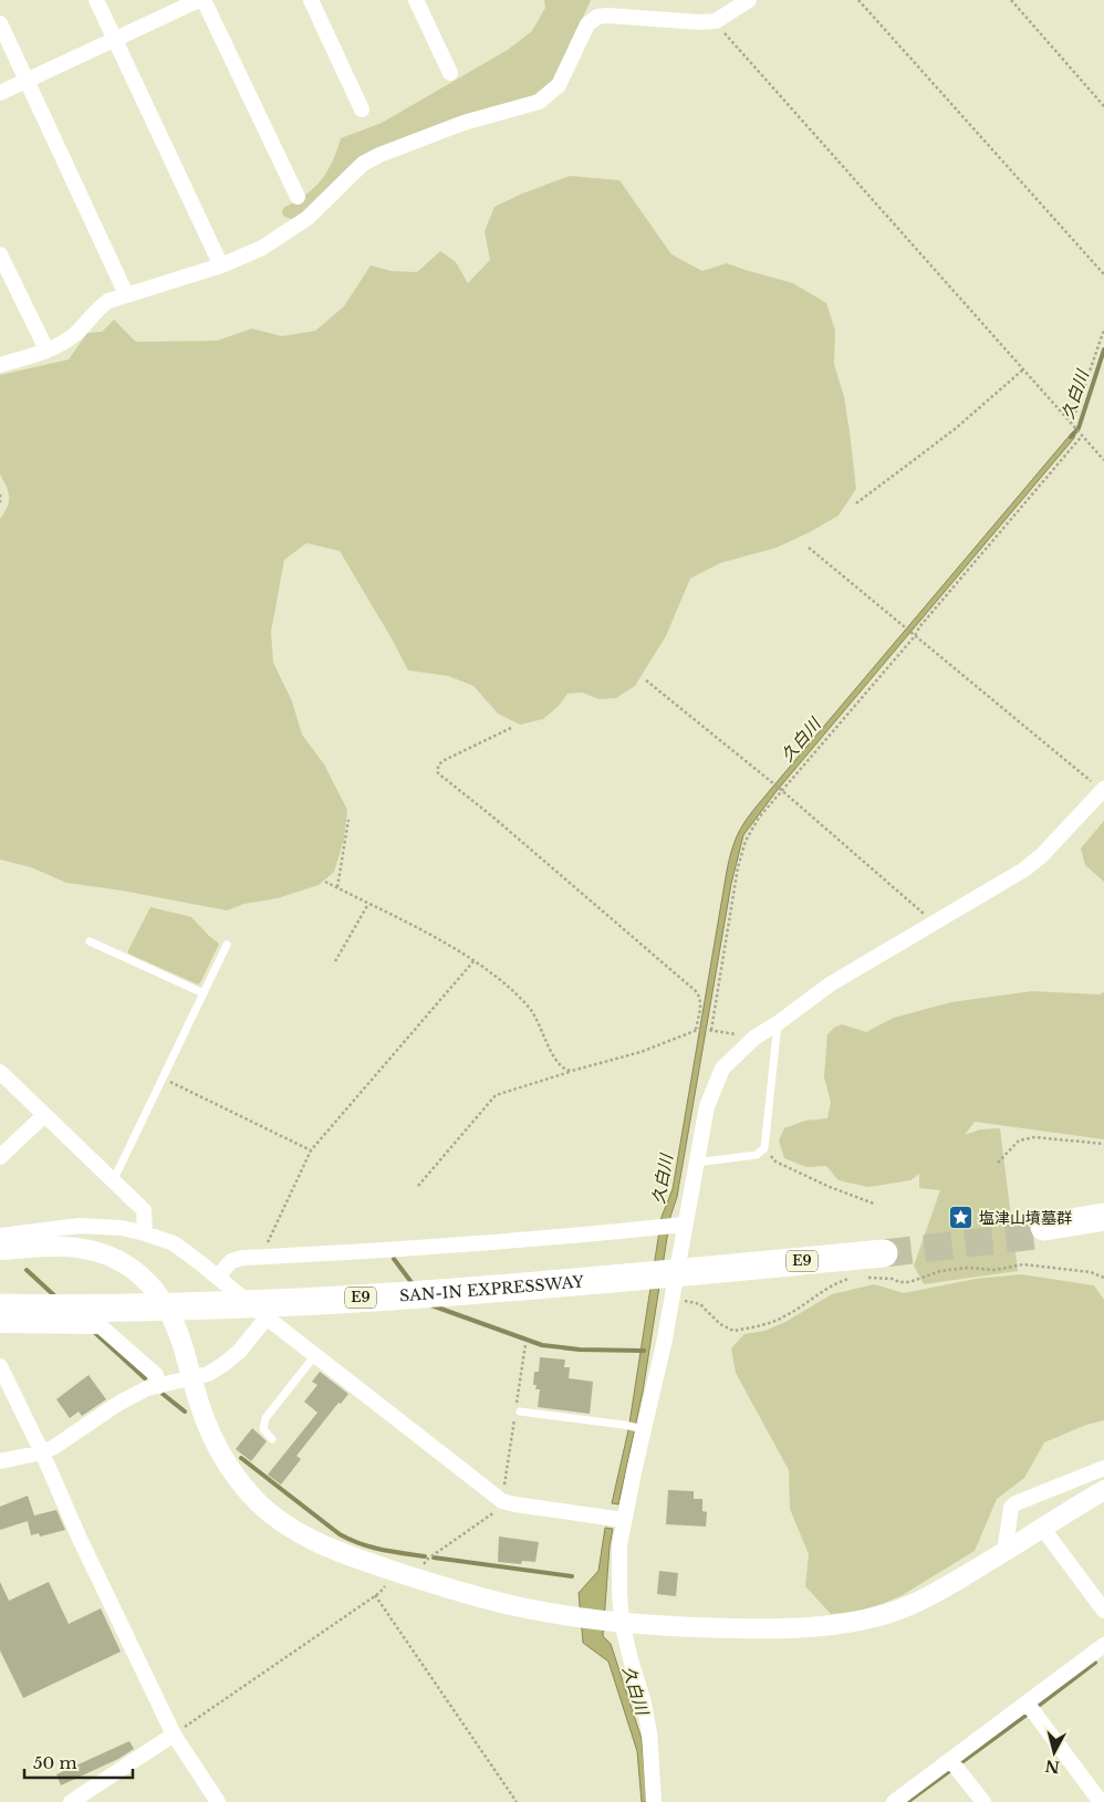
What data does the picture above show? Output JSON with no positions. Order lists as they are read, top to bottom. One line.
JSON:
{"streets":{"highway":["E9","SAN-IN EXPRESSWAY"]},"water":["久白川"],"places":{"place":["塩津山墳墓群"]},"scale_bar":"50 m","north":"bottom"}
